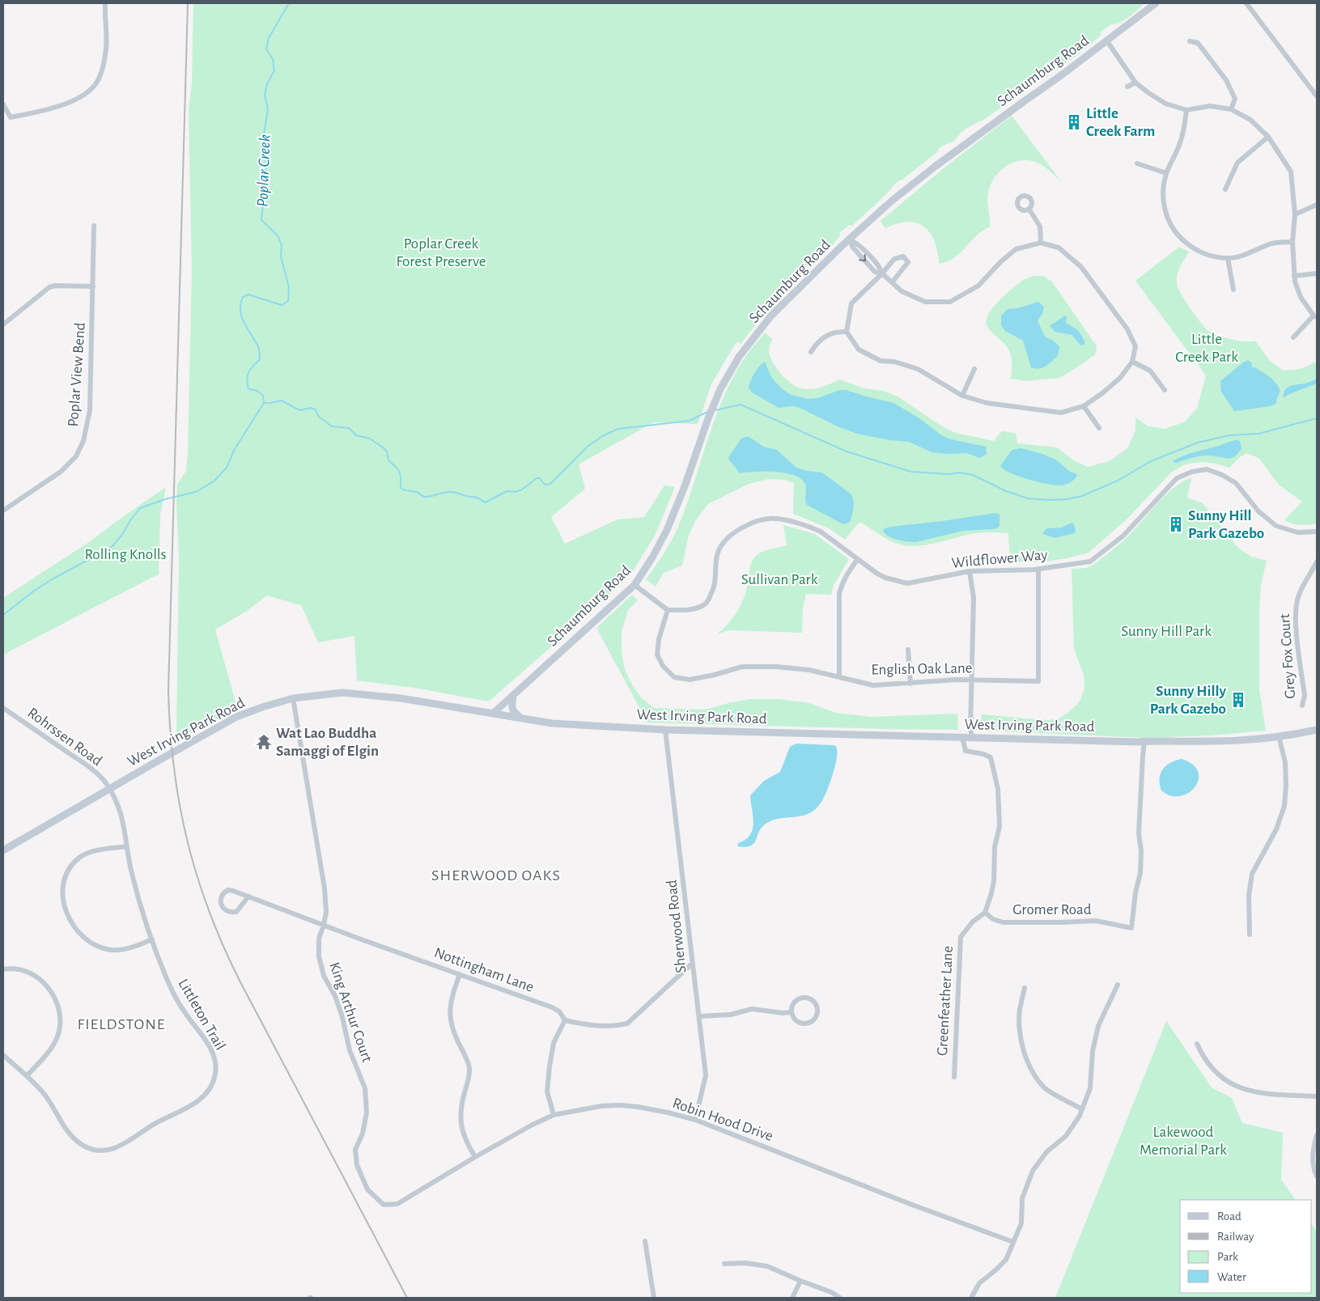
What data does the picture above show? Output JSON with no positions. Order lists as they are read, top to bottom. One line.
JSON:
{"streets":{"main road":["Schaumburg Road","West Irving Park Road"],"street":["Poplar View Bend","Wildflower Way","Grey Fox Court","English Oak Lane","Rohrssen Road","Gromer Road","Sherwood Road","Nottingham Lane","Greenfeather Lane","King Arthur Court","Littleton Trail","Robin Hood Drive"]},"crossings":[["Schaumburg Road","West Irving Park Road"],["Wildflower Way","English Oak Lane"],["West Irving Park Road","Rohrssen Road"],["West Irving Park Road","Gromer Road"],["West Irving Park Road","Sherwood Road"],["West Irving Park Road","King Arthur Court"],["West Irving Park Road","Littleton Trail"],["Rohrssen Road","Littleton Trail"],["Gromer Road","Greenfeather Lane"],["Sherwood Road","Robin Hood Drive"],["Nottingham Lane","King Arthur Court"],["King Arthur Court","Robin Hood Drive"]],"districts":["SHERWOOD OAKS","FIELDSTONE"],"water":["Poplar Creek"],"parks":["Poplar Creek Forest Preserve","Little Creek Park","Rolling Knolls","Sullivan Park","Sunny Hill Park","Lakewood Memorial Park"],"places":{"building":["Little Creek Farm","Sunny Hill Park Gazebo","Sunny Hilly Park Gazebo"],"temple":["Wat Lao Buddha Samaggi of Elgin"]},"legend":["Road","Railway","Park","Water"]}
